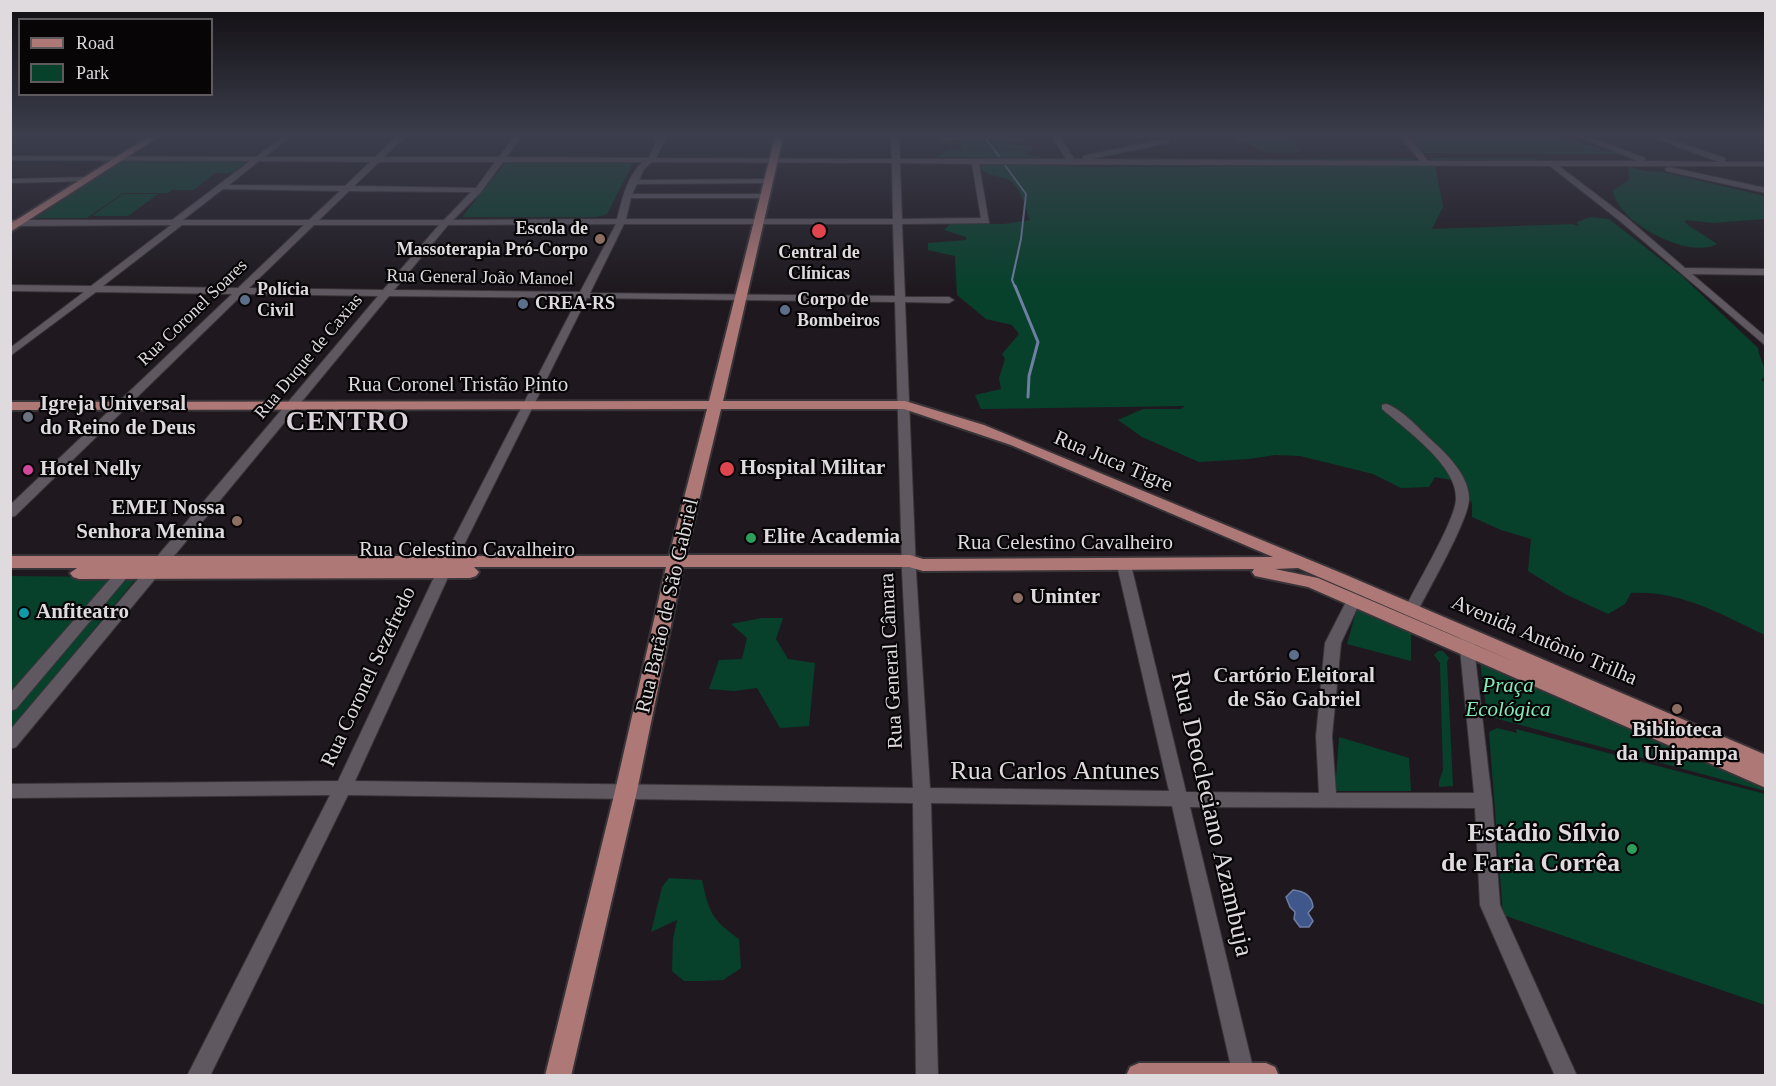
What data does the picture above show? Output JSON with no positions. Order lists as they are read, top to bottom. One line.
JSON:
{"streets":{"main road":["Rua Coronel Tristão Pinto","Rua Juca Tigre","Rua Celestino Cavalheiro","Rua Barão de São Gabriel","Avenida Antônio Trilha"],"street":["Rua General João Manoel","Rua Coronel Soares","Rua Duque de Caxias","Rua General Câmara","Rua Coronel Sezefredo","Rua Carlos Antunes","Rua Deocleciano Azambuja"]},"crossings":[["Rua General João Manoel","Rua Coronel Soares"],["Rua General João Manoel","Rua Duque de Caxias"],["Rua General João Manoel","Rua Barão de São Gabriel"],["Rua General João Manoel","Rua General Câmara"],["Rua General João Manoel","Rua Coronel Sezefredo"],["Rua Coronel Soares","Rua Coronel Tristão Pinto"],["Rua Duque de Caxias","Rua Coronel Tristão Pinto"],["Rua Duque de Caxias","Rua Celestino Cavalheiro"],["Rua Coronel Tristão Pinto","Rua Juca Tigre"],["Rua Coronel Tristão Pinto","Rua Barão de São Gabriel"],["Rua Coronel Tristão Pinto","Rua General Câmara"],["Rua Coronel Tristão Pinto","Rua Coronel Sezefredo"],["Rua Juca Tigre","Rua Celestino Cavalheiro"],["Rua Juca Tigre","Avenida Antônio Trilha"],["Rua Juca Tigre","Rua General Câmara"],["Rua Celestino Cavalheiro","Rua Barão de São Gabriel"],["Rua Celestino Cavalheiro","Avenida Antônio Trilha"],["Rua Celestino Cavalheiro","Rua General Câmara"],["Rua Celestino Cavalheiro","Rua Coronel Sezefredo"],["Rua Celestino Cavalheiro","Rua Deocleciano Azambuja"],["Rua Barão de São Gabriel","Rua Carlos Antunes"],["Rua General Câmara","Rua Carlos Antunes"],["Rua Coronel Sezefredo","Rua Carlos Antunes"],["Rua Carlos Antunes","Rua Deocleciano Azambuja"]],"districts":["CENTRO"],"parks":["Praça Ecológica"],"places":["Central de Clínicas","Escola de Massoterapia Pró-Corpo","Polícia Civil","CREA-RS","Corpo de Bombeiros","Igreja Universal do Reino de Deus","Hospital Militar","Hotel Nelly","EMEI Nossa Senhora Menina","Elite Academia","Uninter","Anfiteatro","Cartório Eleitoral de São Gabriel","Biblioteca da Unipampa","Estádio Sílvio de Faria Corrêa"],"legend":["Road","Park"]}
